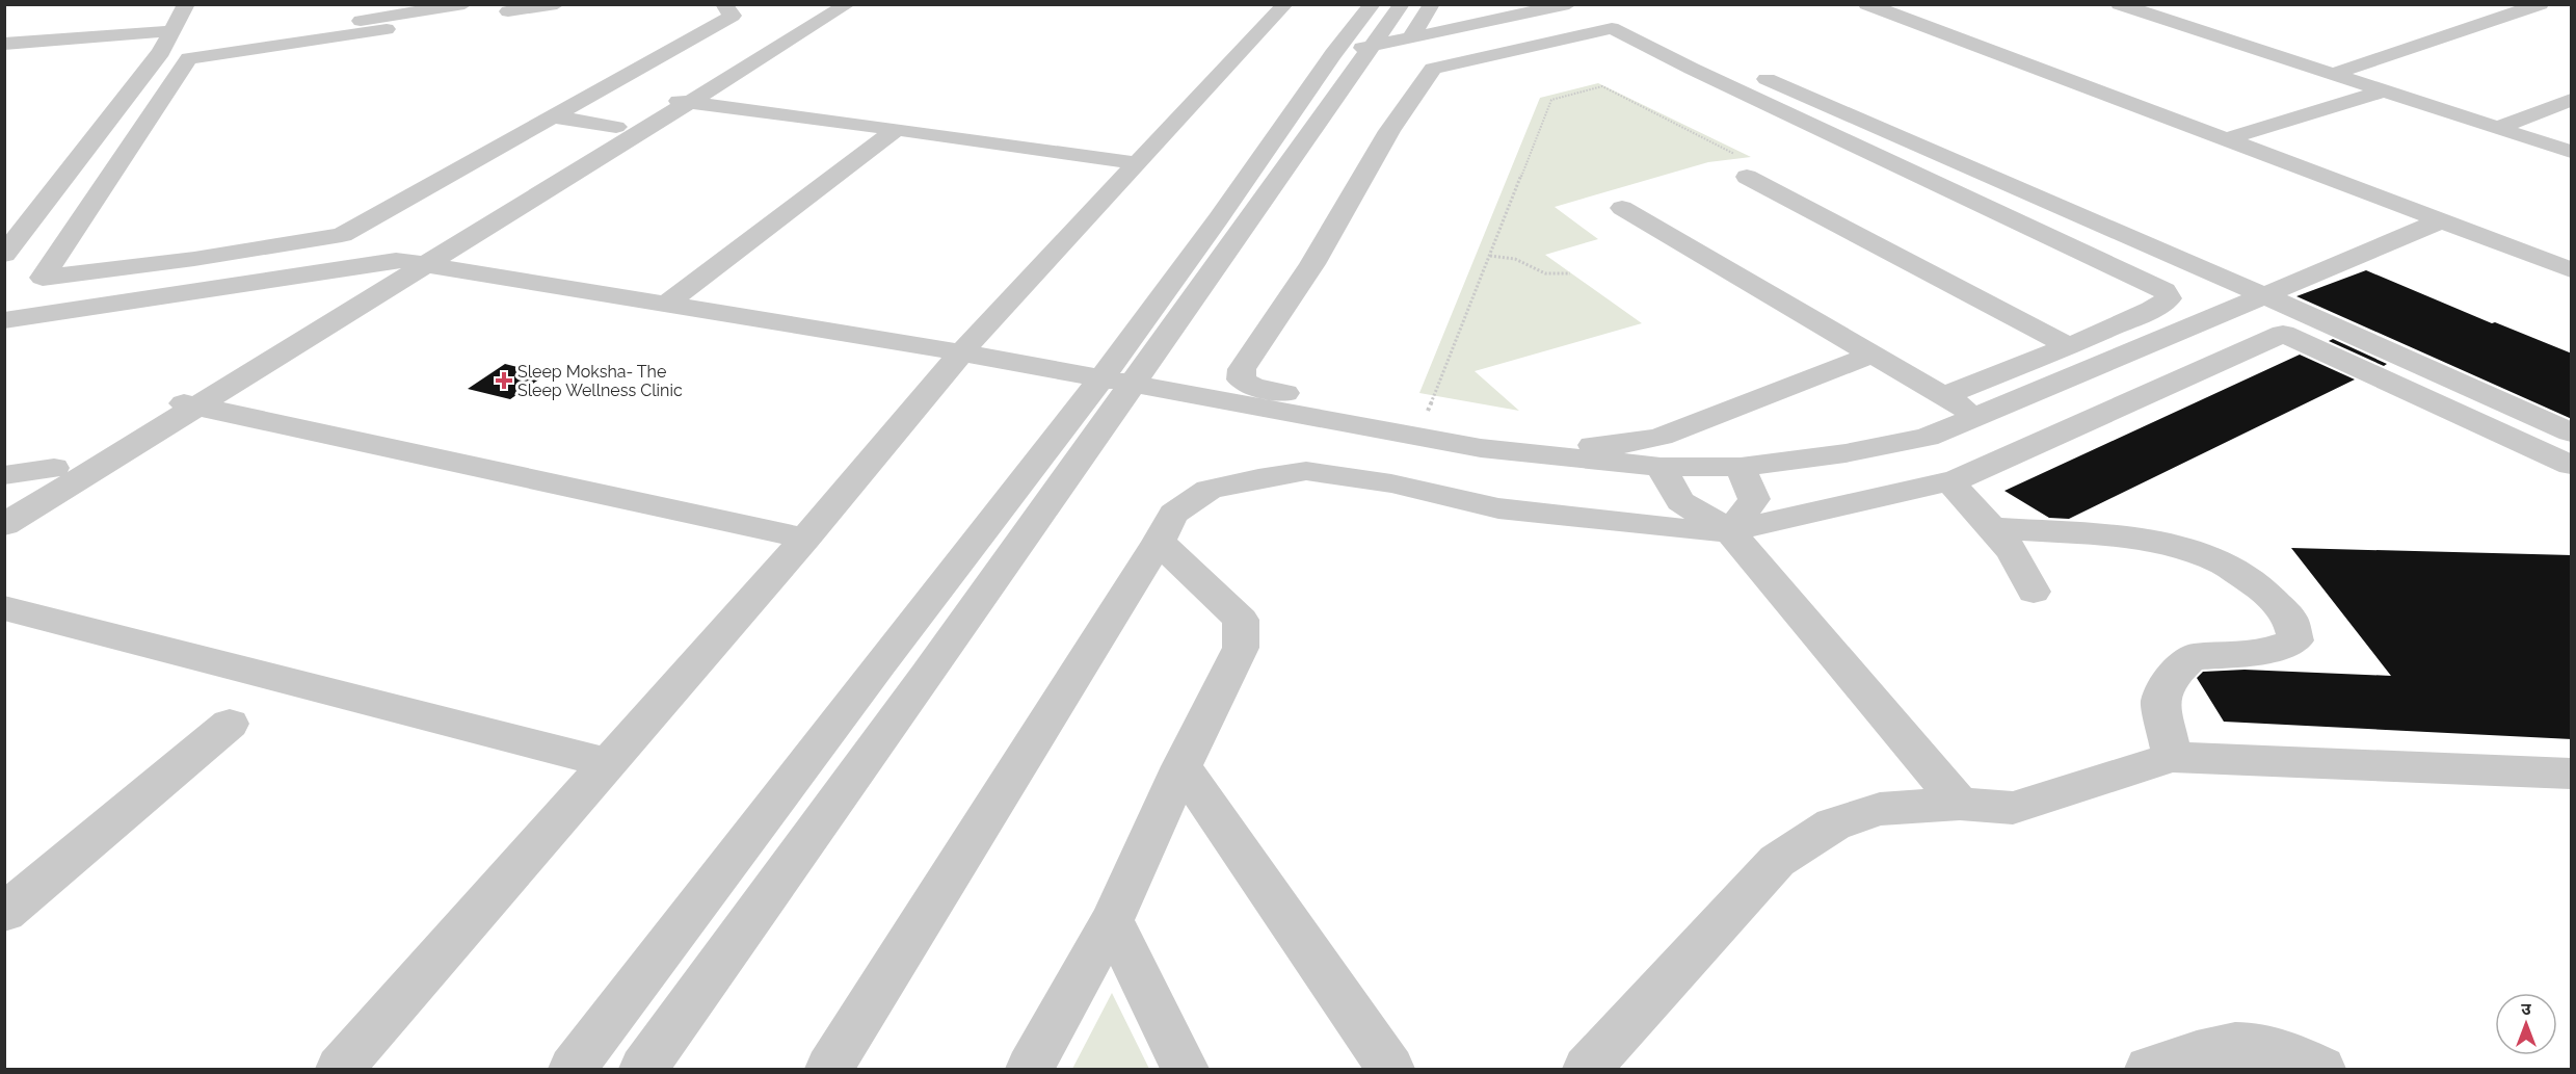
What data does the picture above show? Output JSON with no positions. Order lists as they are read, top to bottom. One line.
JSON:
{"places":{"health":["Sleep Moksha- The Sleep Wellness Clinic"]},"north":"top"}
